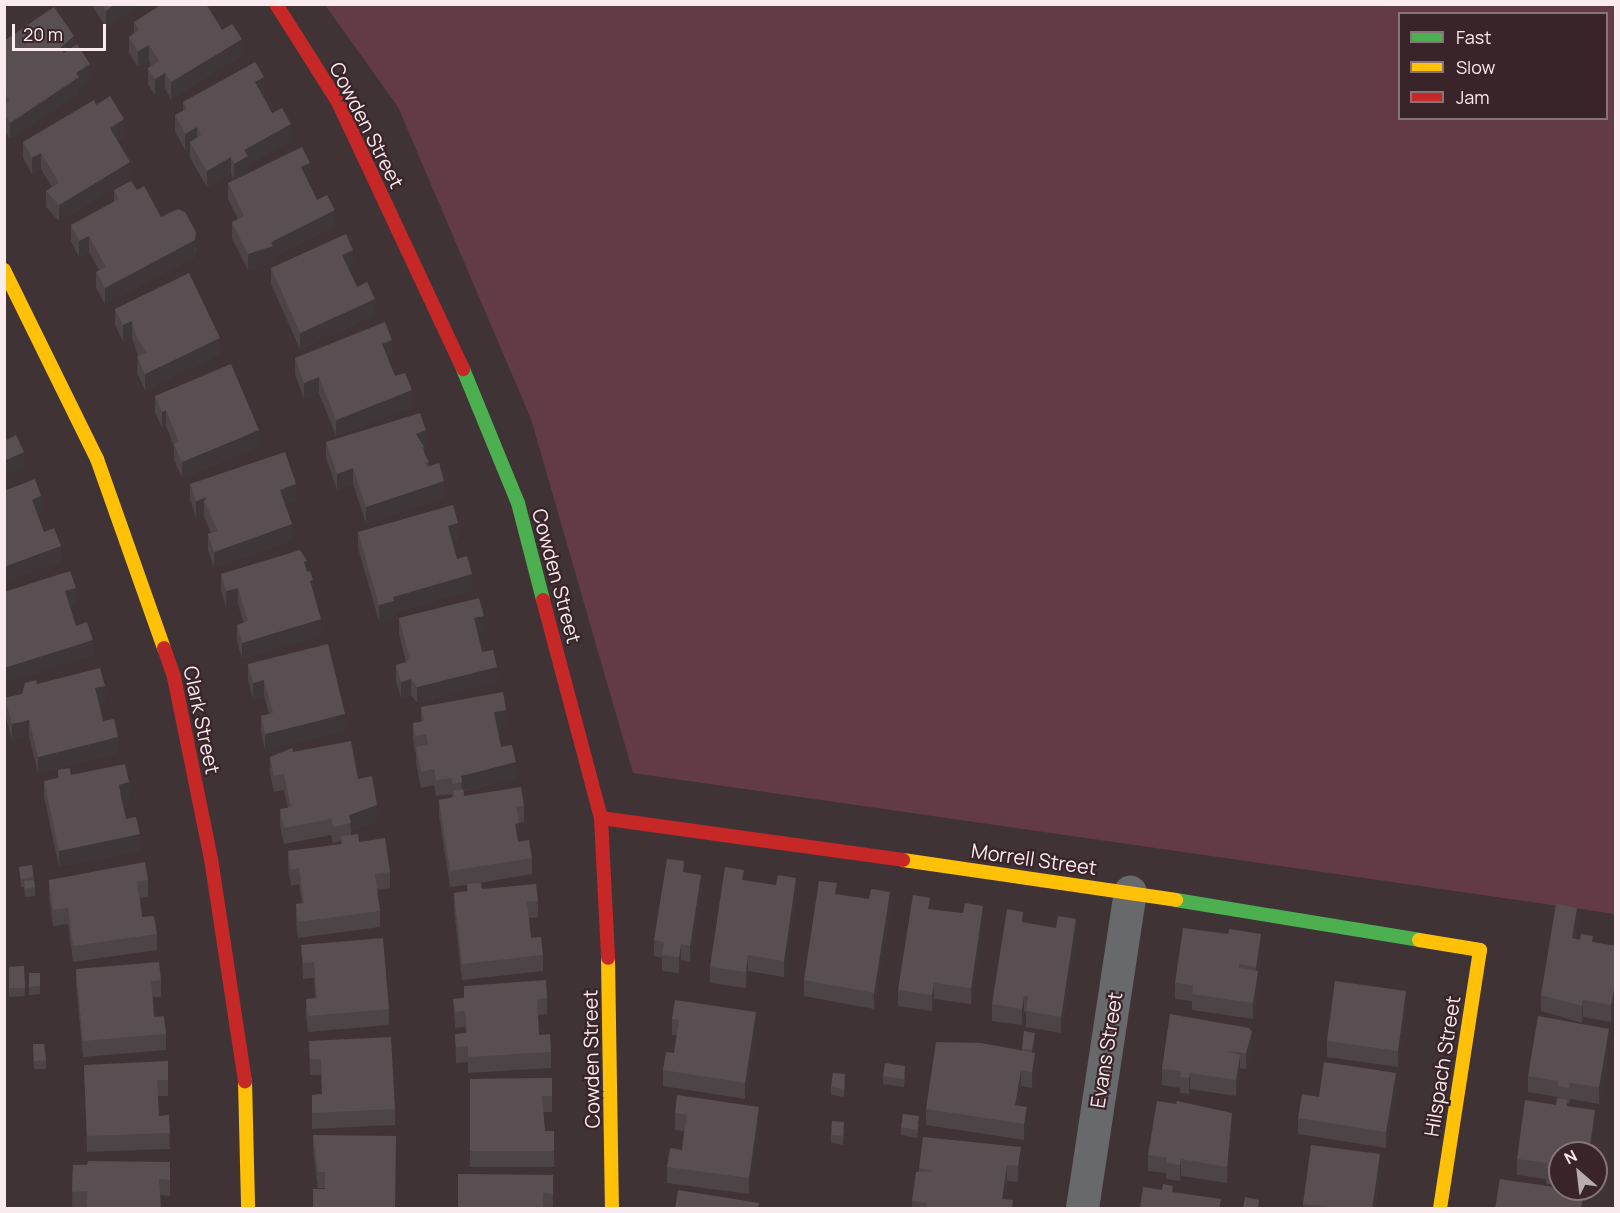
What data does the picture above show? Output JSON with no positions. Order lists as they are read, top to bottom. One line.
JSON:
{"streets":{"street":["Cowden Street","Clark Street","Morrell Street","Evans Street","Hilspach Street"]},"crossings":[["Cowden Street","Morrell Street"],["Morrell Street","Evans Street"],["Morrell Street","Hilspach Street"]],"legend":["Fast","Slow","Jam"],"scale_bar":"20 m","north":"top left"}
